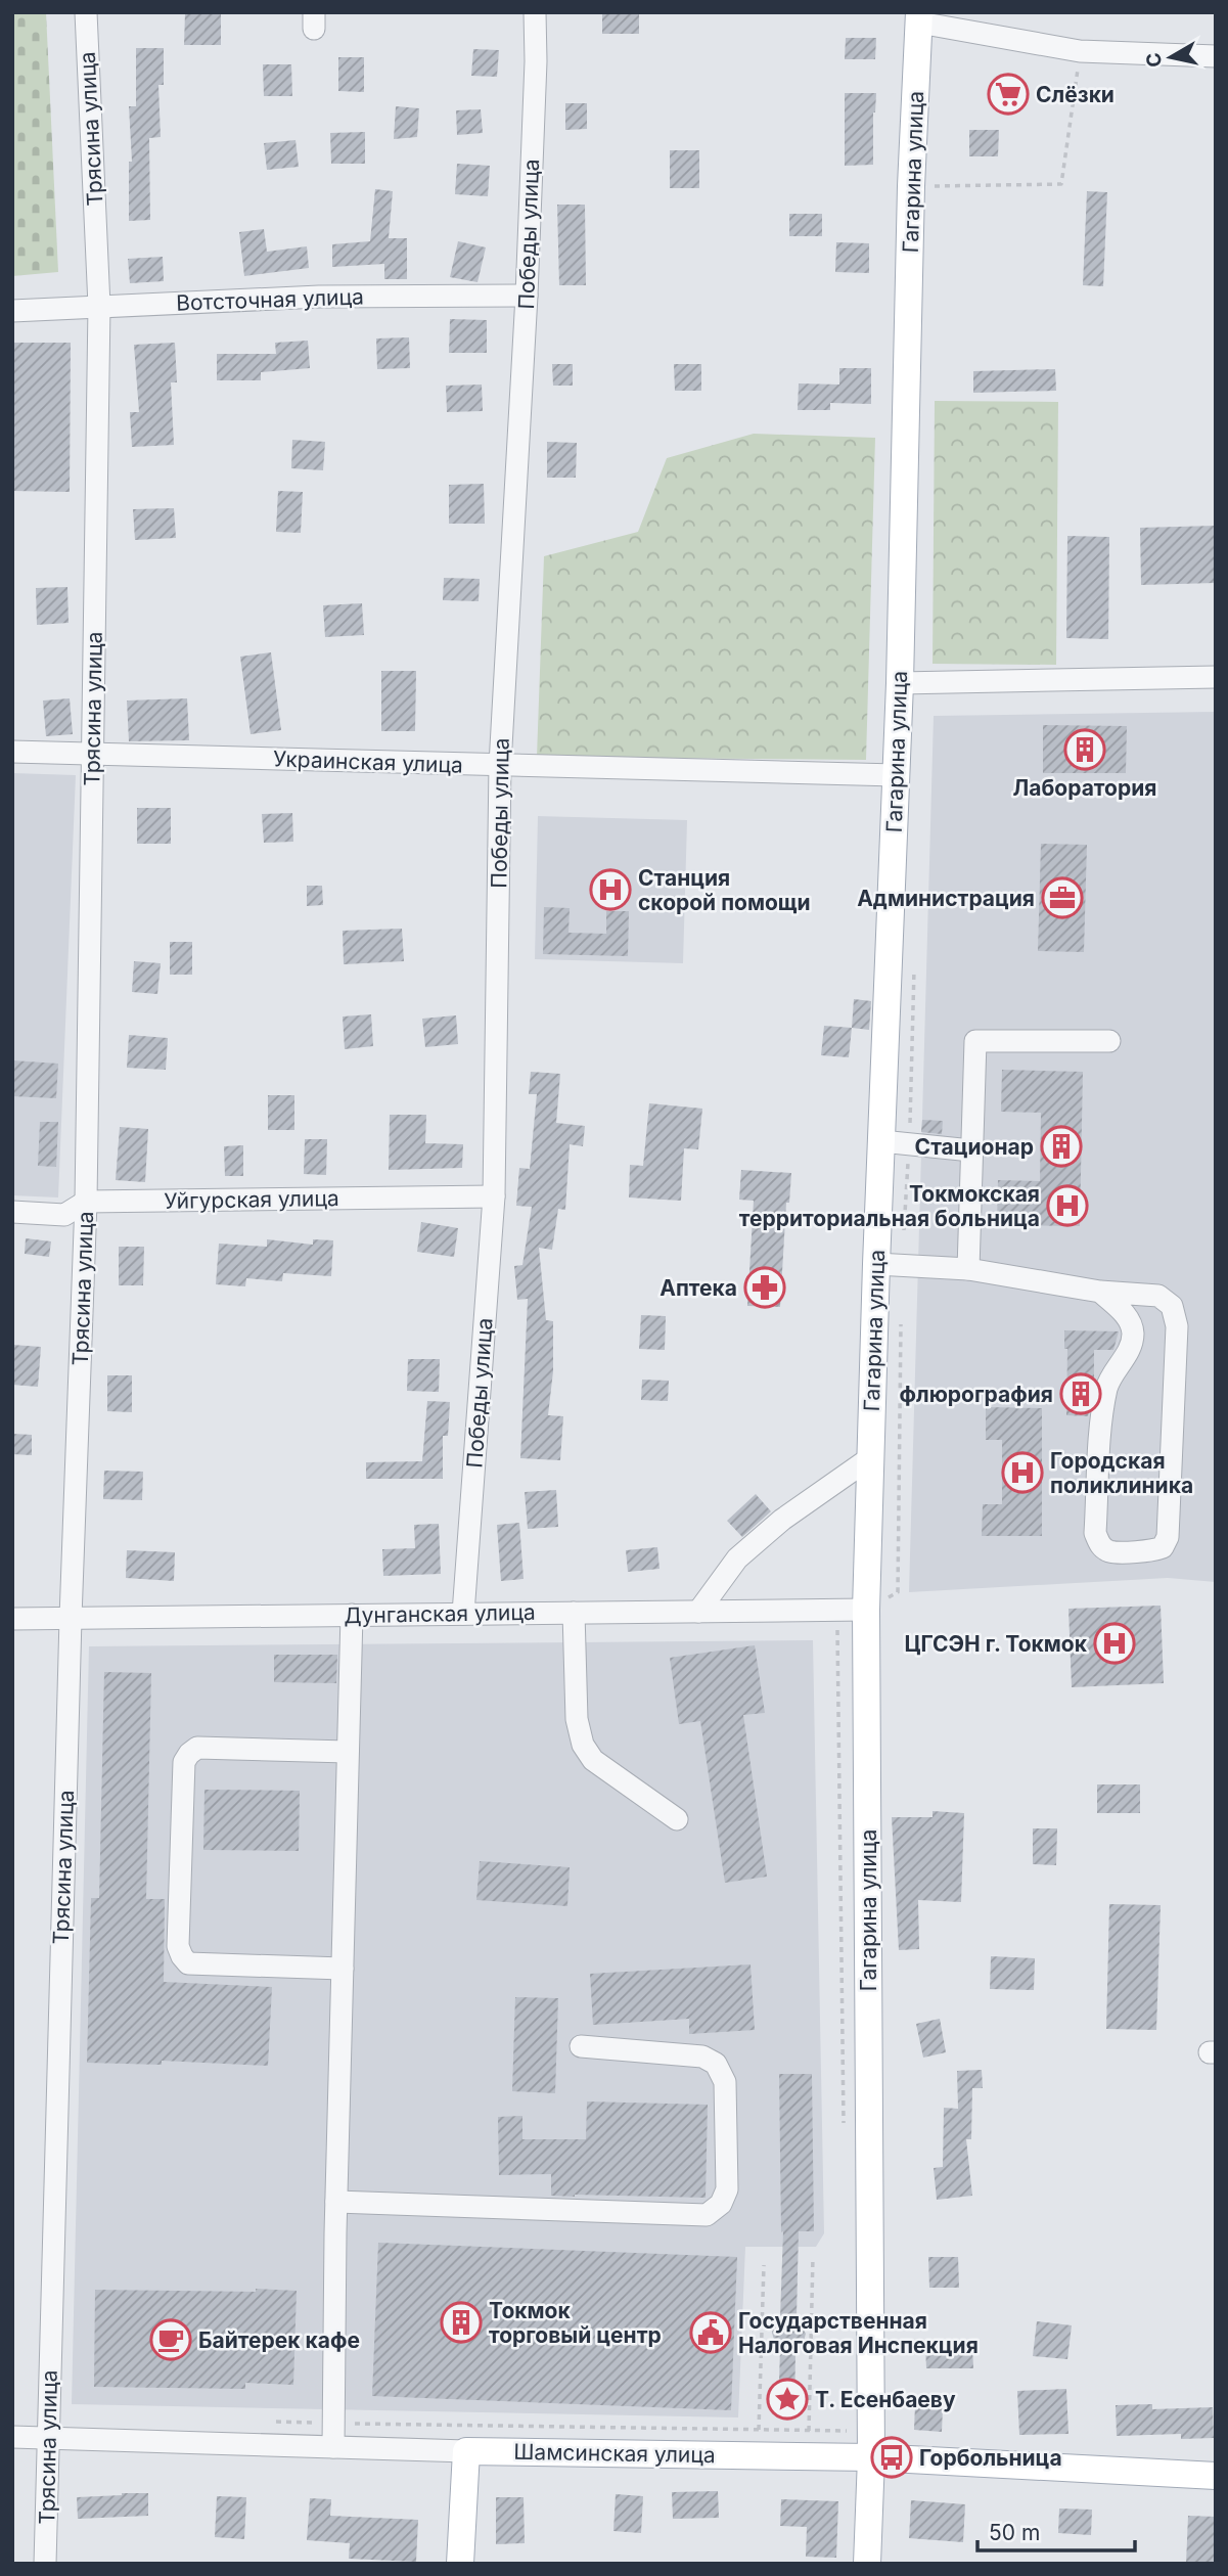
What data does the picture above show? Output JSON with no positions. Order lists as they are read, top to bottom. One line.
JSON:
{"streets":{"main road":["Гагарина улица","Шамсинская улица"],"street":["Трясина улица","Победы улица","Вотсточная улица","Украинская улица","Уйгурская улица","Дунганская улица"]},"crossings":[["Трясина улица","Вотсточная улица"],["Трясина улица","Украинская улица"],["Трясина улица","Уйгурская улица"],["Трясина улица","Дунганская улица"],["Трясина улица","Шамсинская улица"],["Гагарина улица","Украинская улица"],["Гагарина улица","Дунганская улица"],["Гагарина улица","Шамсинская улица"],["Победы улица","Вотсточная улица"],["Победы улица","Украинская улица"],["Победы улица","Уйгурская улица"],["Победы улица","Дунганская улица"]],"places":{"supermarket":["Слёзки"],"building":["Лаборатория","Cтационар","флюрография","Токмок торговый центр"],"hospital":["Станция скорой помощи","Токмокская территориальная больница","Городская поликлиника","ЦГСЭН г. Токмок"],"office":["Администрация"],"pharmacy":["Аптека"],"public building":["Государственная Налоговая Инспекция"],"cafe":["Байтерек кафе"],"place":["Т. Есенбаеву"],"bus stop":["Горбольница"]},"scale_bar":"50 m","north":"left"}
